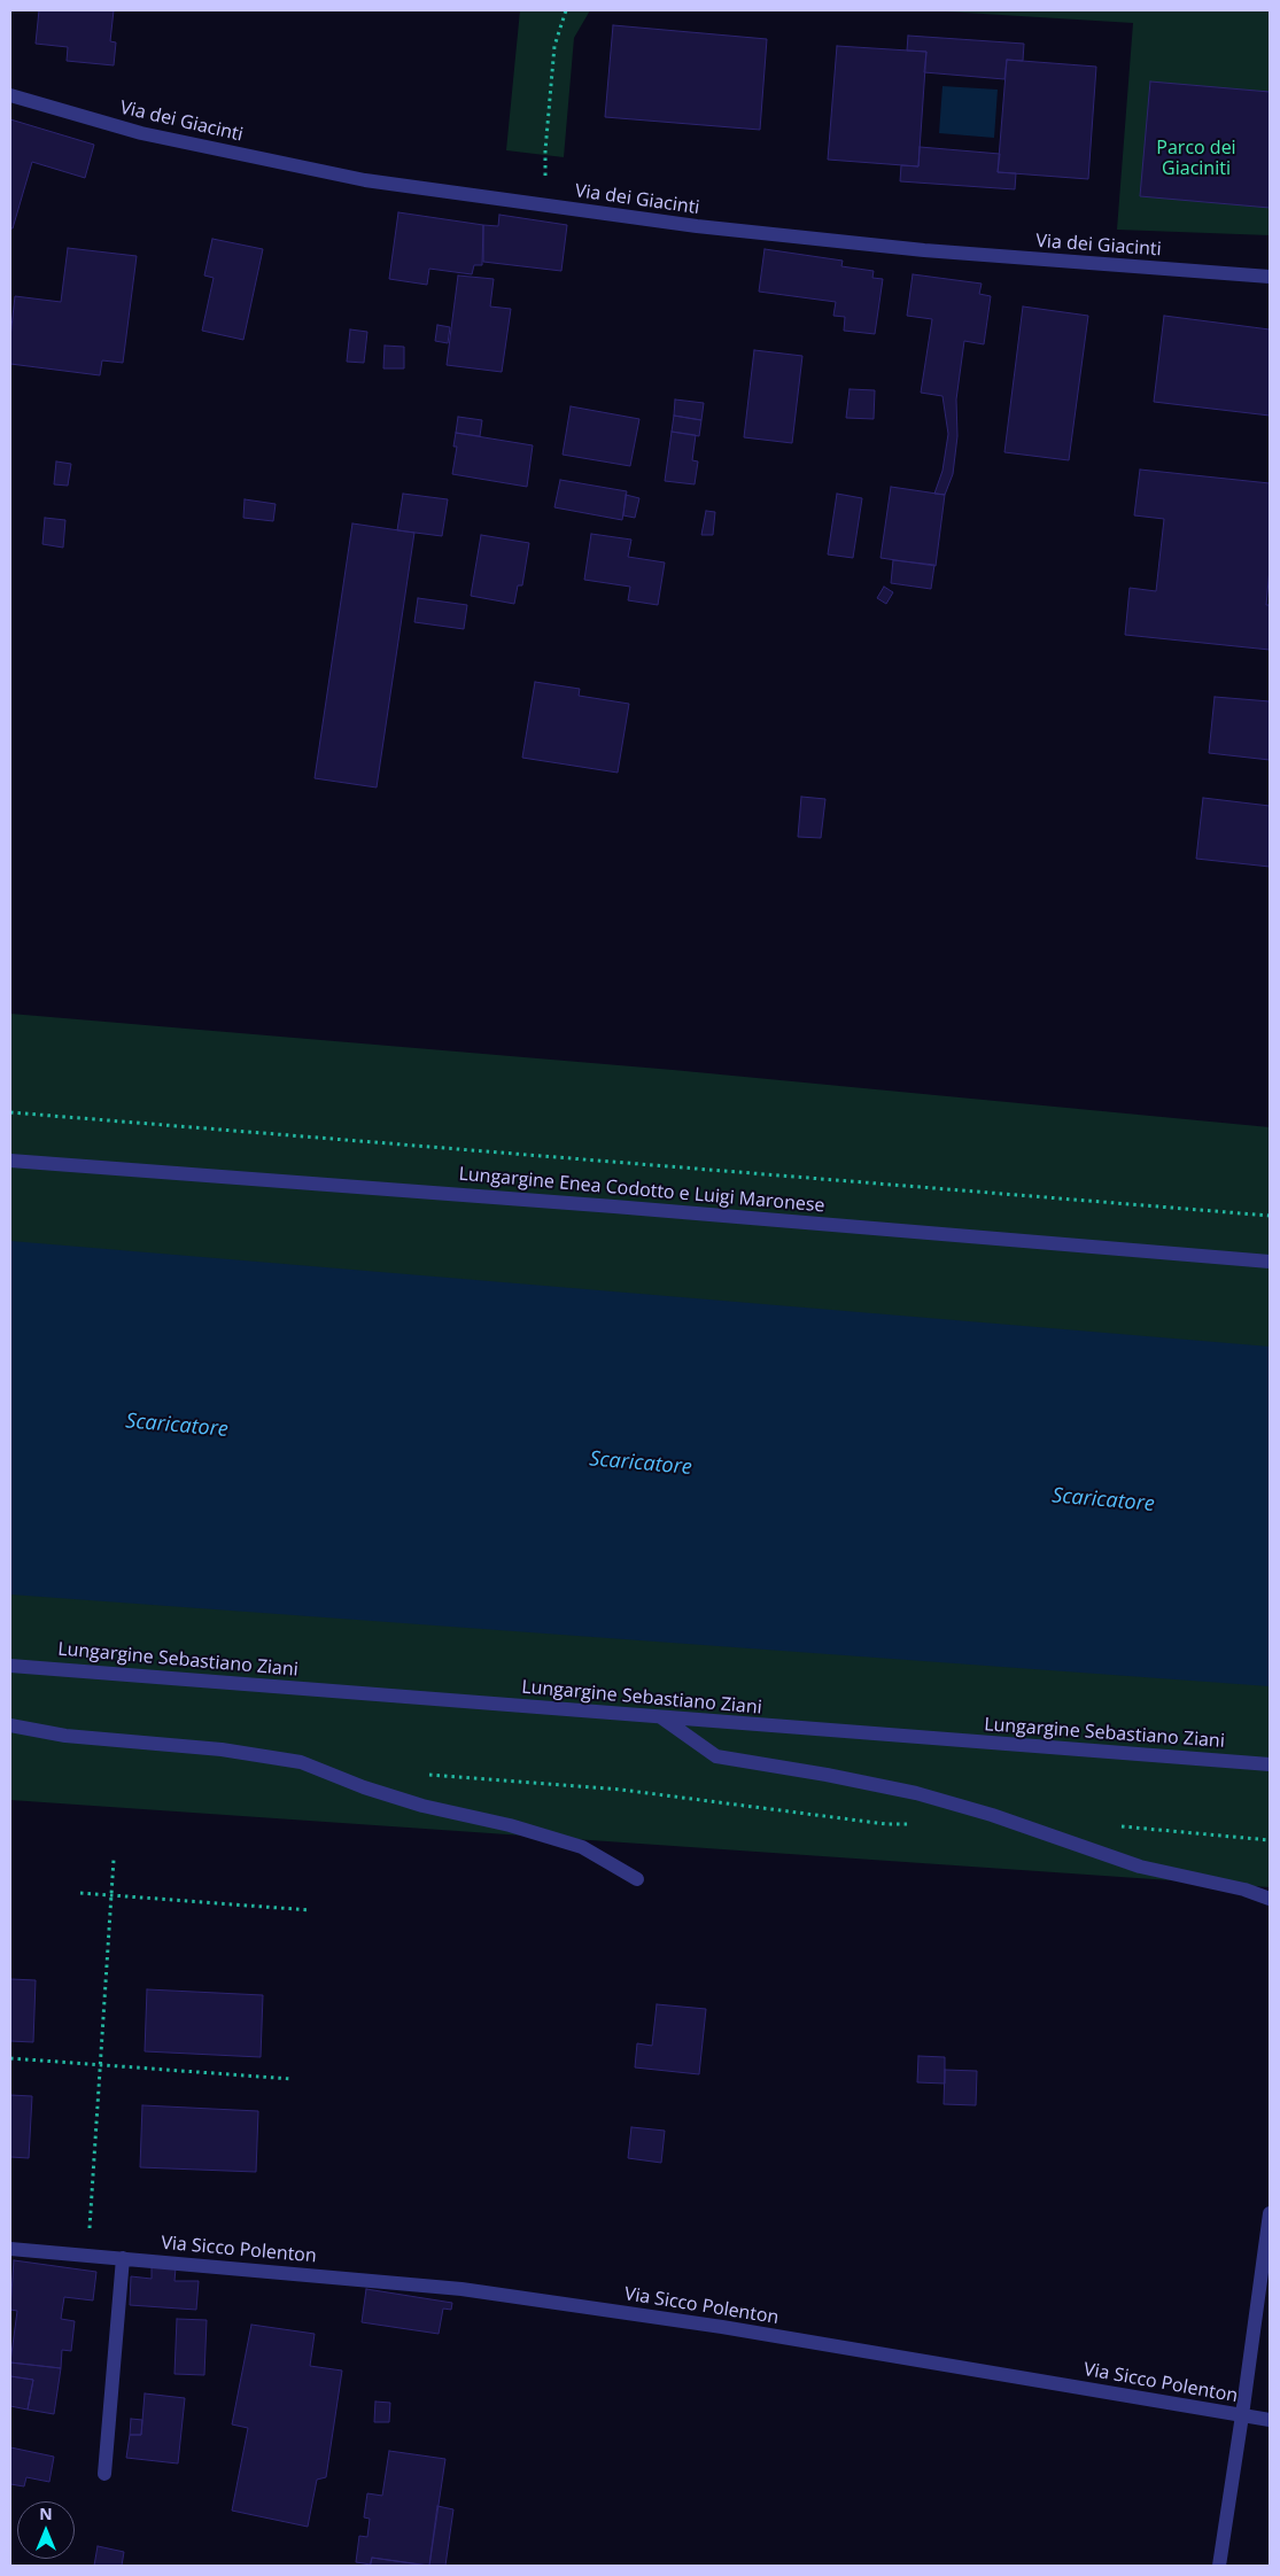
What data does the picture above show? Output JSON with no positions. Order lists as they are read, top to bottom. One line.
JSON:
{"streets":{"street":["Via dei Giacinti","Lungargine Enea Codotto e Luigi Maronese","Lungargine Sebastiano Ziani","Via Sicco Polenton"]},"water":["Scaricatore"],"parks":["Parco dei Giaciniti"],"north":"top"}
